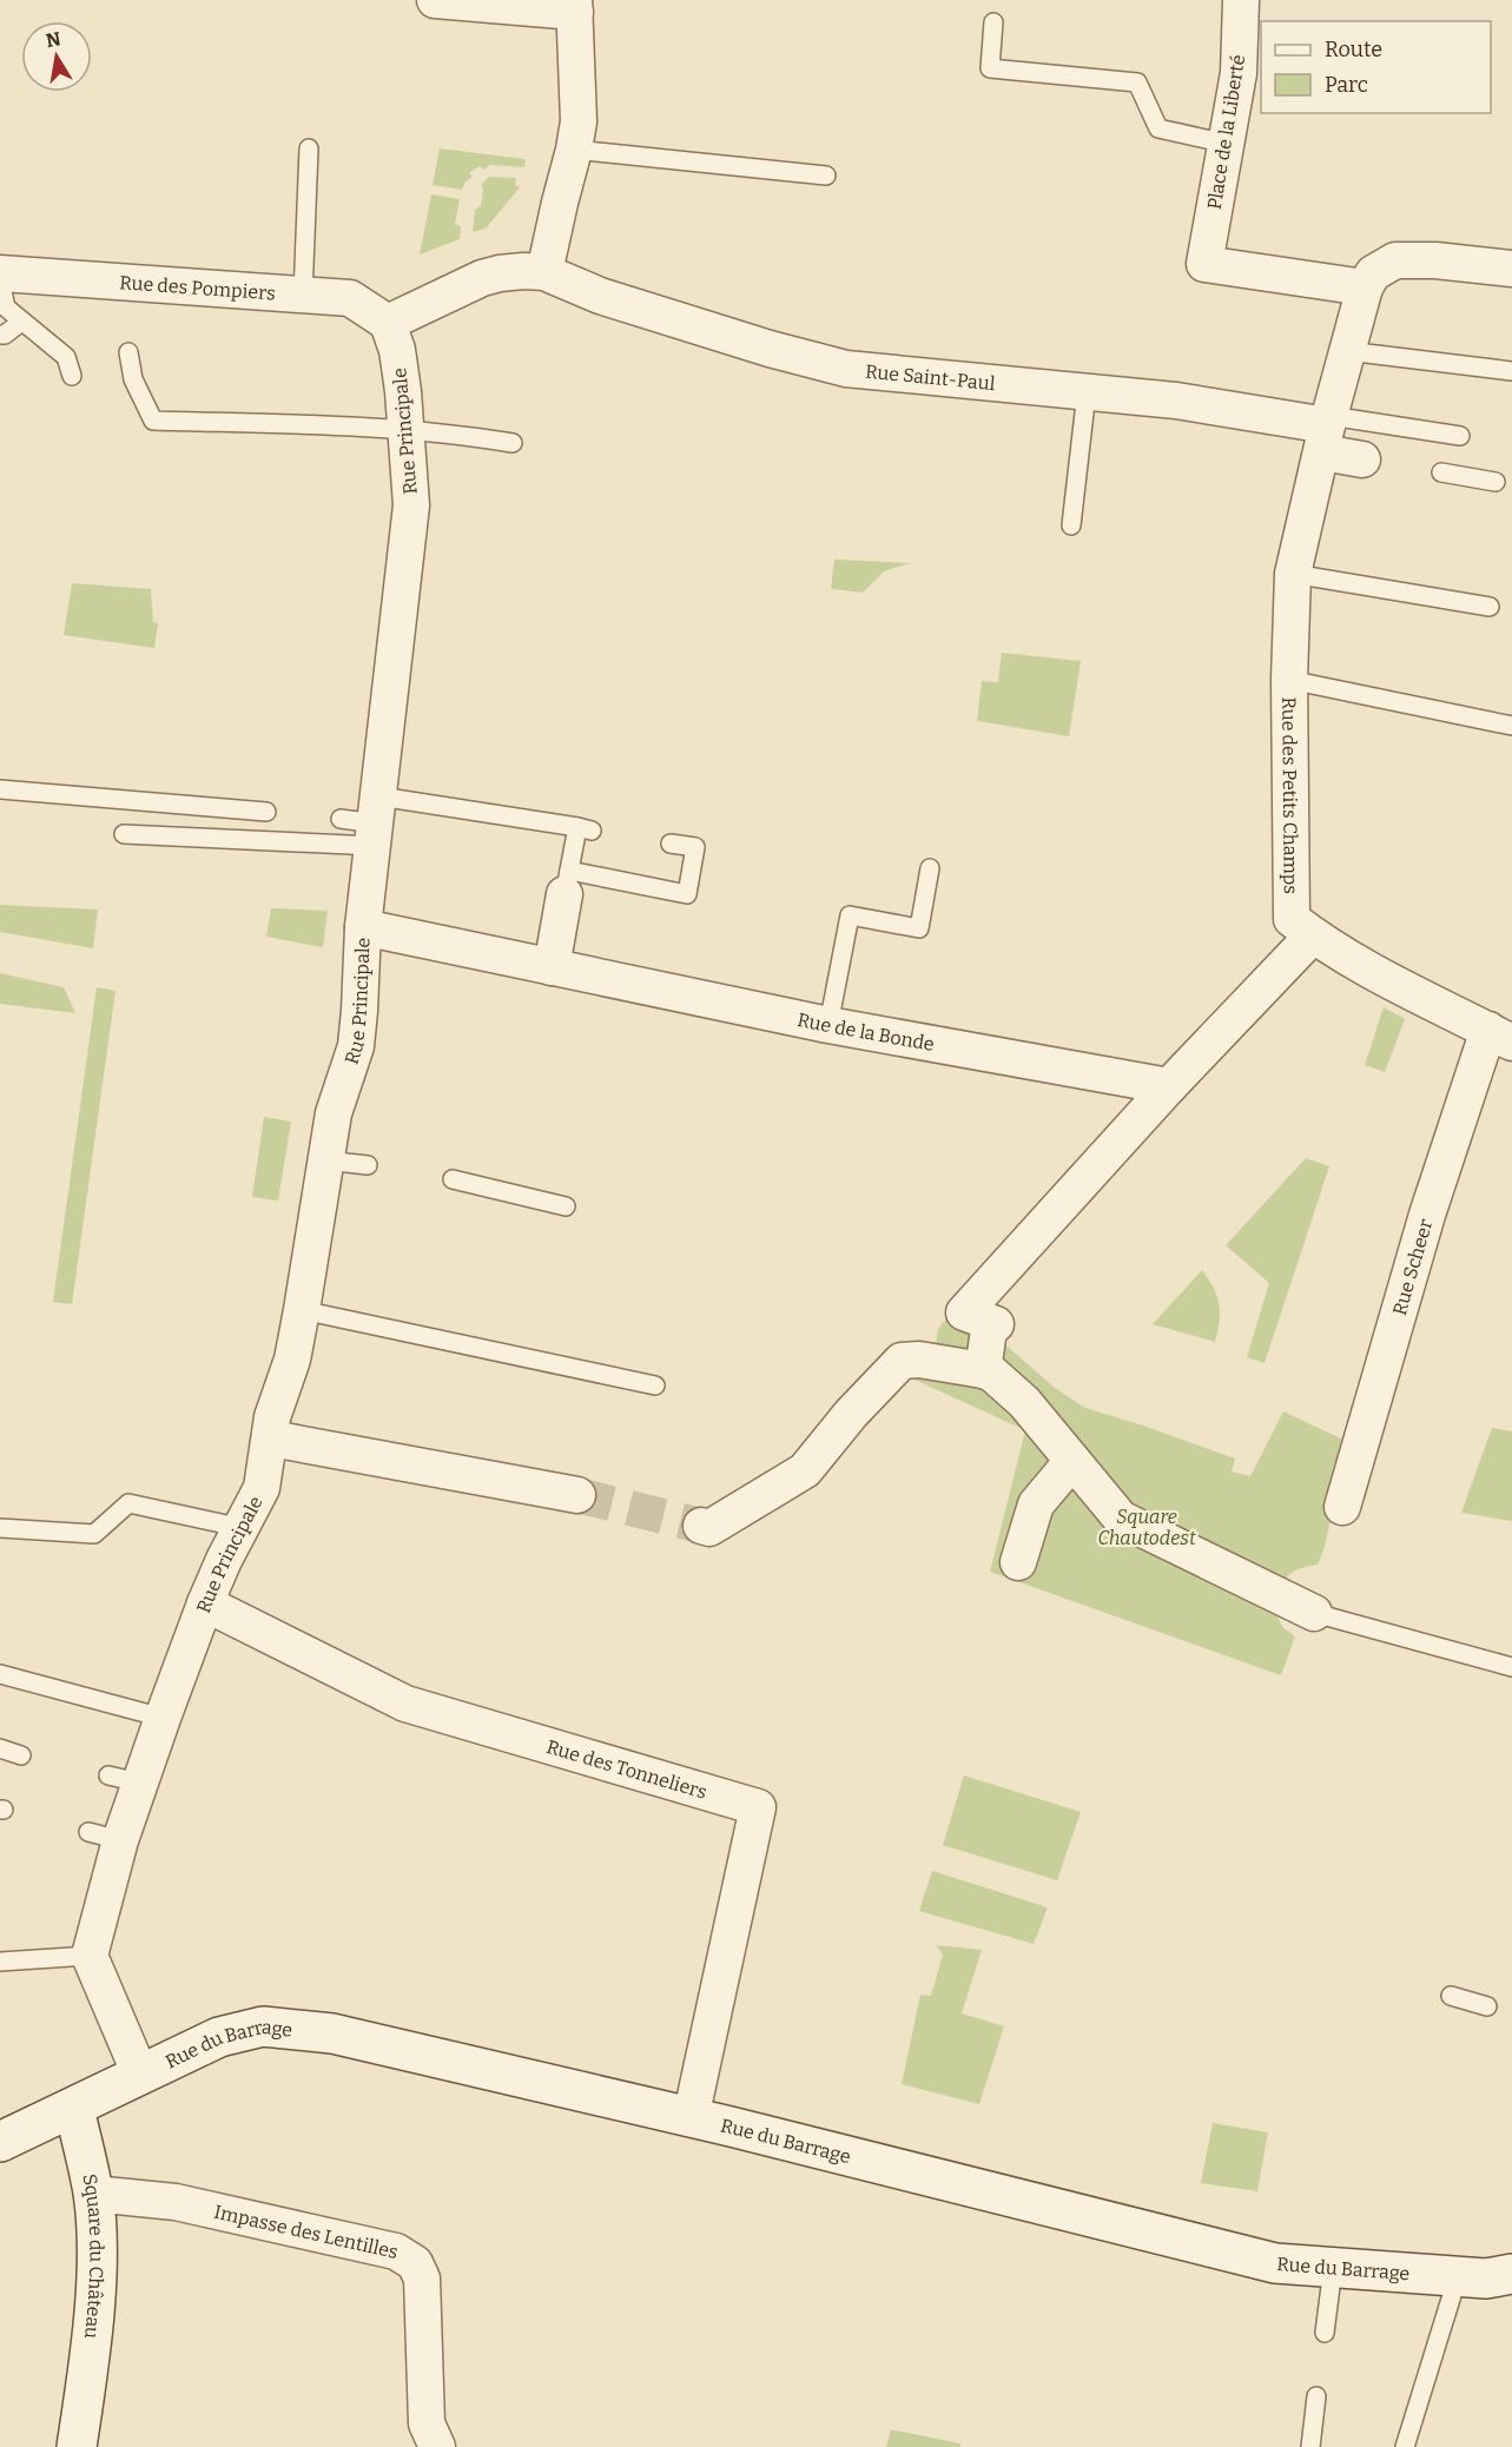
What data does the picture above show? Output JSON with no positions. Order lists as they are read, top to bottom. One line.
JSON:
{"streets":{"street":["Place de la Liberté","Rue des Pompiers","Rue Saint-Paul","Rue Principale","Rue des Petits Champs","Rue de la Bonde","Rue Scheer","Rue des Tonneliers","Rue du Barrage","Impasse des Lentilles","Square du Château"]},"crossings":[["Rue des Pompiers","Rue Principale"],["Rue Saint-Paul","Rue des Petits Champs"],["Rue Principale","Rue de la Bonde"],["Rue Principale","Rue des Tonneliers"],["Rue des Petits Champs","Rue Scheer"],["Rue des Tonneliers","Rue du Barrage"],["Rue du Barrage","Square du Château"],["Impasse des Lentilles","Square du Château"]],"parks":["Square Chautodest"],"legend":["Route","Parc"],"north":"top"}
